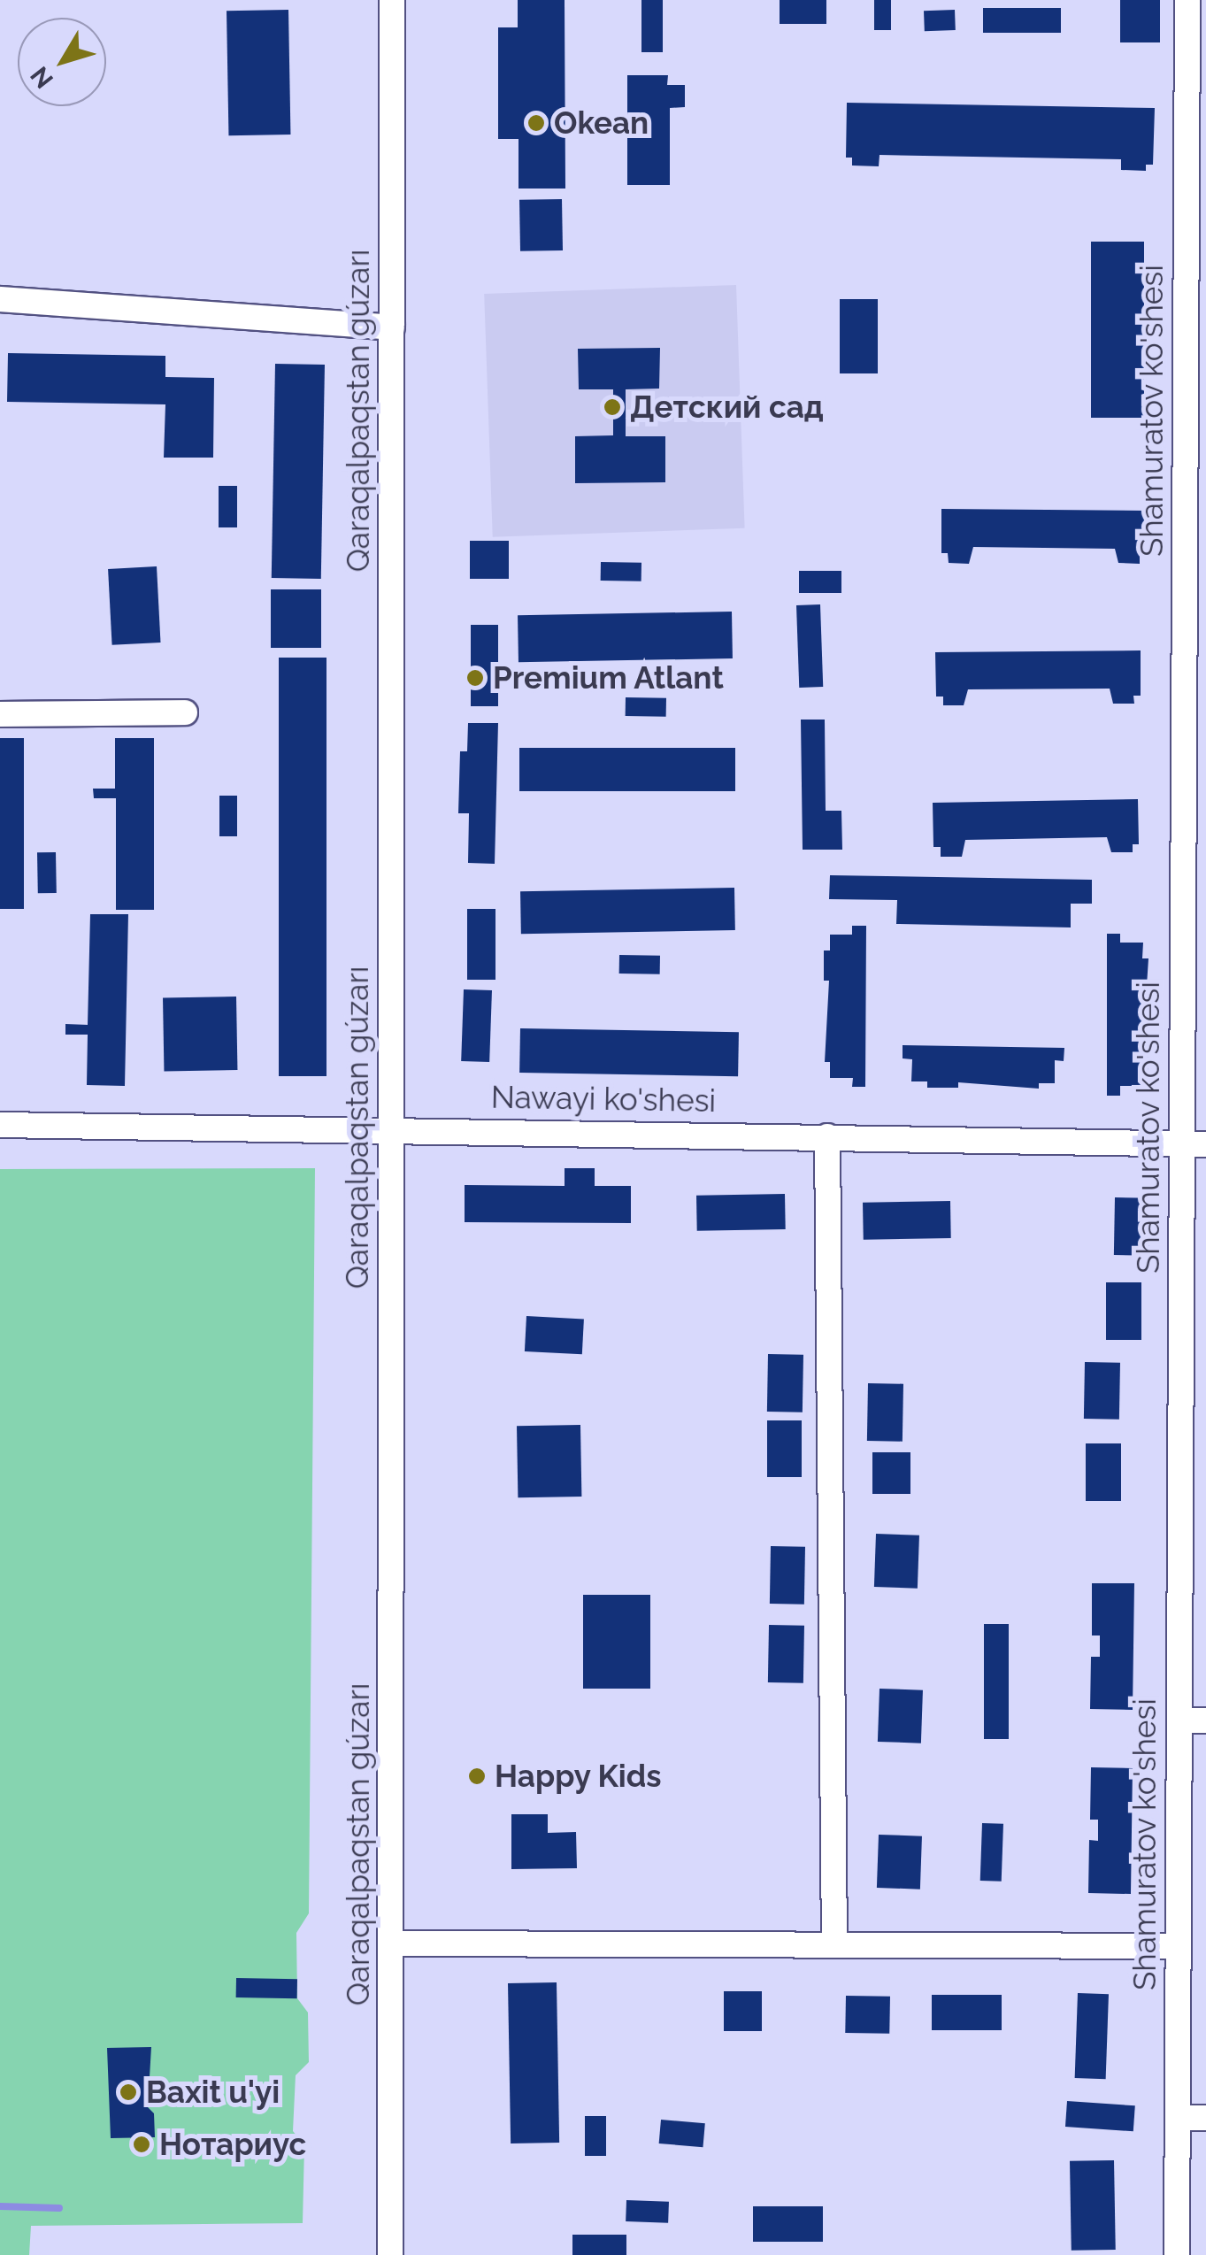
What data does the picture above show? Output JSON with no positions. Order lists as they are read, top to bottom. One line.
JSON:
{"streets":{"street":["Qaraqalpaqstan gúzarı","Shamuratov ko'shesi","Nawayi ko'shesi"]},"crossings":[["Qaraqalpaqstan gúzarı","Nawayi ko'shesi"],["Shamuratov ko'shesi","Nawayi ko'shesi"]],"places":["Okean","Детский сад","Premium Atlant","Happy Kids","Baxit u'yi","Нотариус"],"north":"bottom left"}
